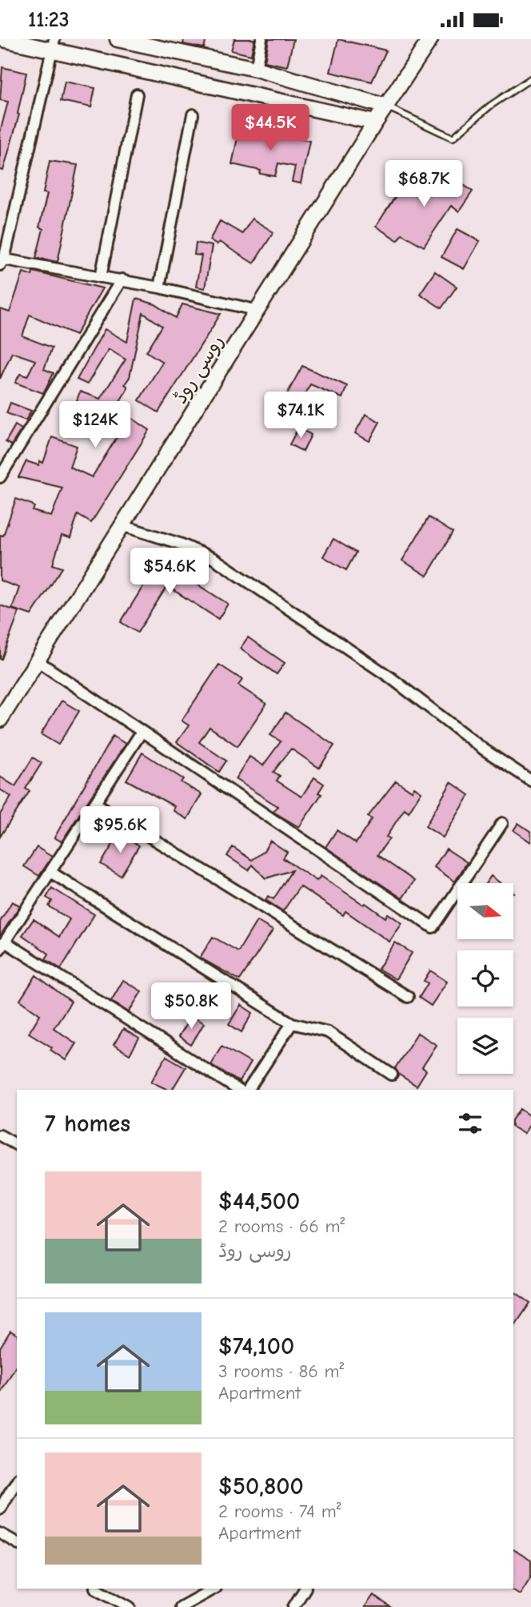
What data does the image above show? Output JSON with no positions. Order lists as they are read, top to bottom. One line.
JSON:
{"streets":{"main road":["روسی روڈ"]},"north":"right","page":{"status":"11:23","price":["$44.5K","$68.7K","$74.1K","$124K","$54.6K","$95.6K","$50.8K"],"heading":"7 homes","list":[{"name":"$44,500","note":"2 rooms · 66 m² · روسی روڈ"},{"name":"$74,100","note":"3 rooms · 86 m² · Apartment"},{"name":"$50,800","note":"2 rooms · 74 m² · Apartment"}]}}
